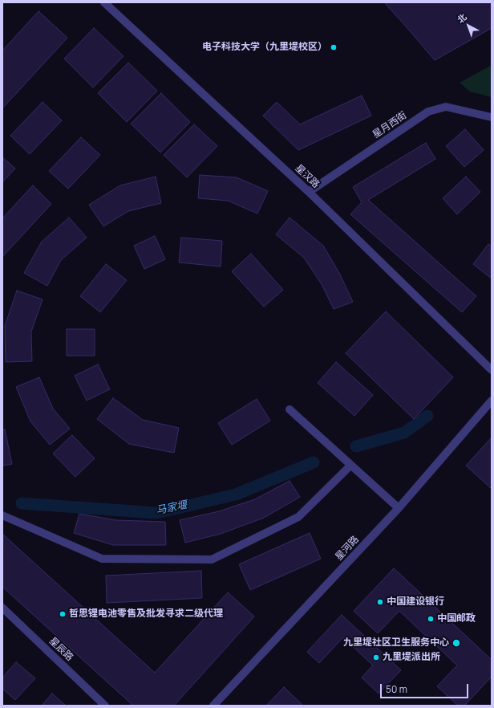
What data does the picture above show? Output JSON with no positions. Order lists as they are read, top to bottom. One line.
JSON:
{"streets":{"street":["星月西街","星汉路","星河路","星辰路"]},"crossings":[["星月西街","星汉路"]],"water":["马家堰"],"places":["电子科技大学（九里堤校区）","中国建设银行","哲思锂电池零售及批发寻求二级代理","中国邮政","九里堤社区卫生服务中心","九里堤派出所"],"scale_bar":"50 m","north":"top left"}
